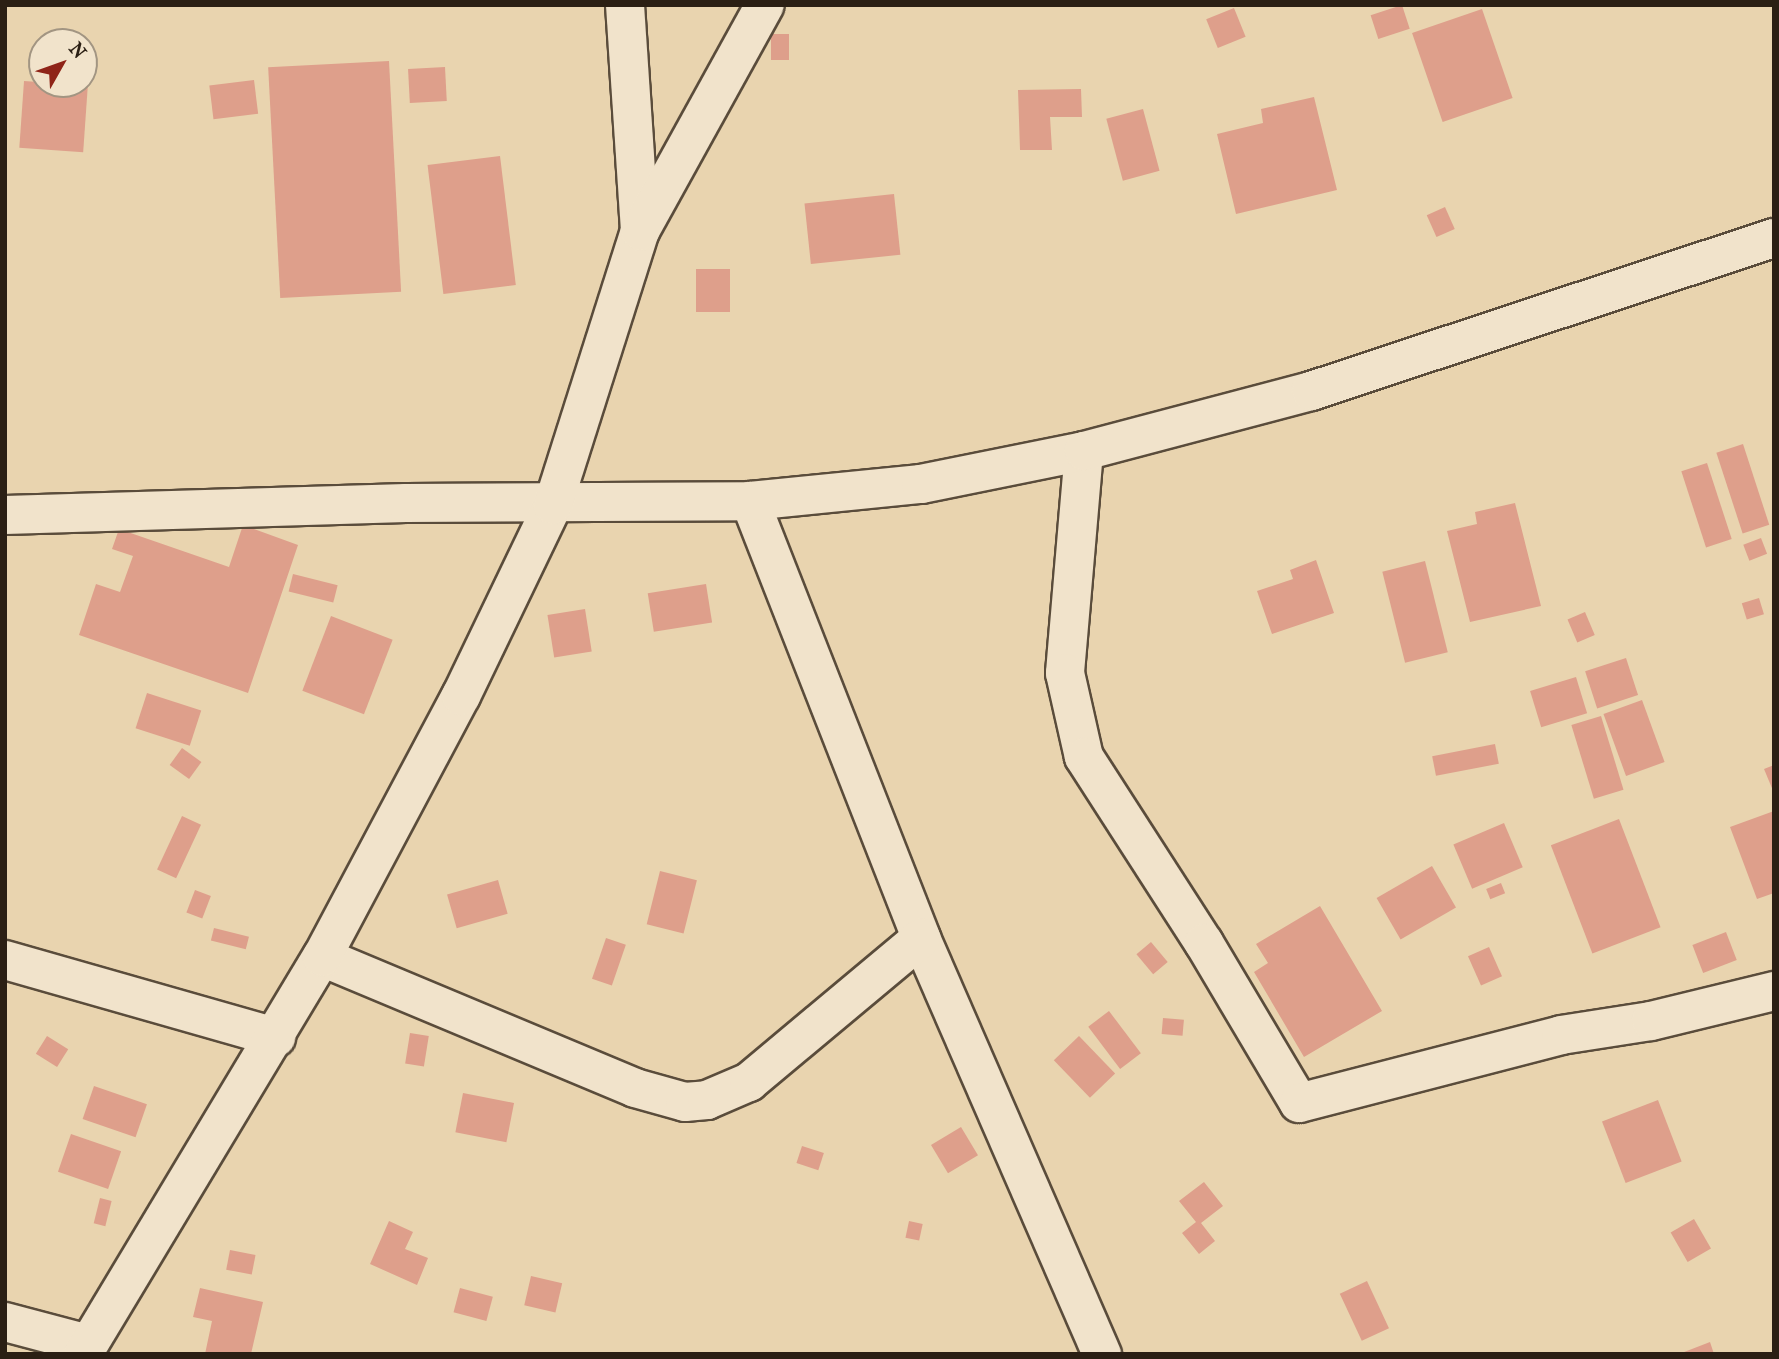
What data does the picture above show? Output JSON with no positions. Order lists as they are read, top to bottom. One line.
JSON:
{"north":"top right"}
